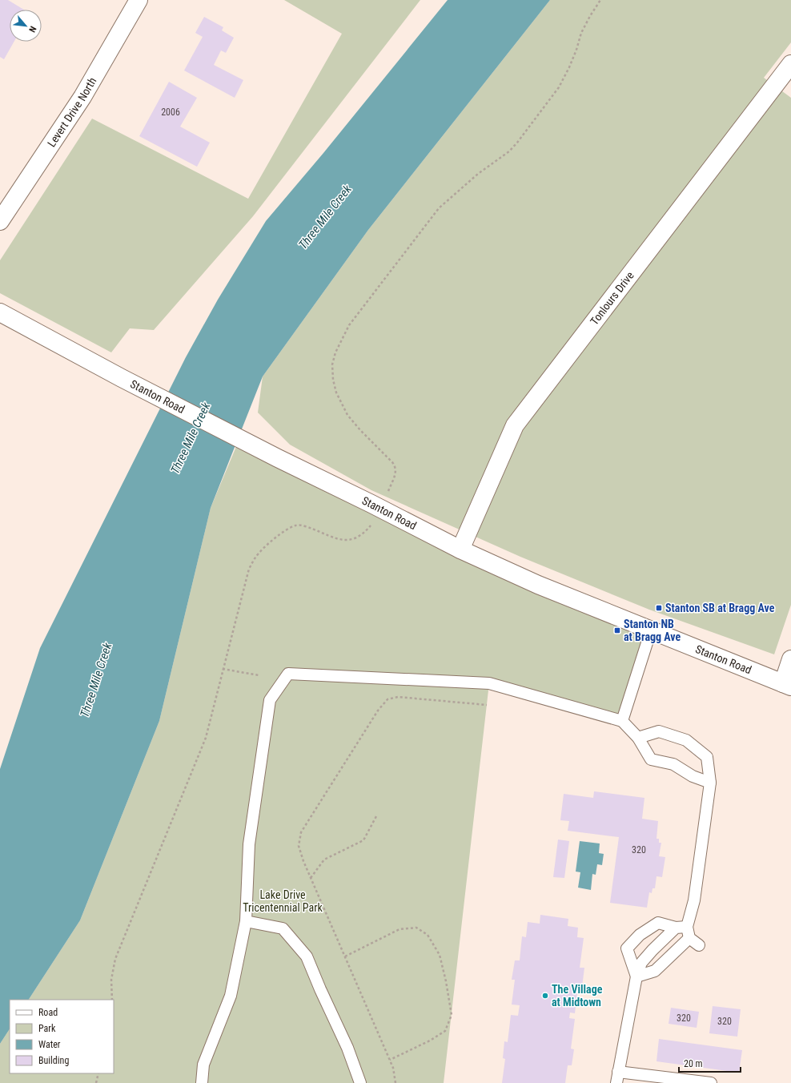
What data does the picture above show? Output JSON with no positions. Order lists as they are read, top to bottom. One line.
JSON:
{"streets":{"street":["Levert Drive North","Tonlours Drive","Stanton Road"]},"crossings":[["Tonlours Drive","Stanton Road"]],"water":["Three Mile Creek"],"parks":["Lake Drive Tricentennial Park"],"places":{"transit":["Stanton SB at Bragg Ave","Stanton NB at Bragg Ave"],"other":["The Village at Midtown"]},"house_numbers":["2006","320","320","320"],"legend":["Road","Park","Water","Building"],"scale_bar":"20 m","north":"bottom right"}
